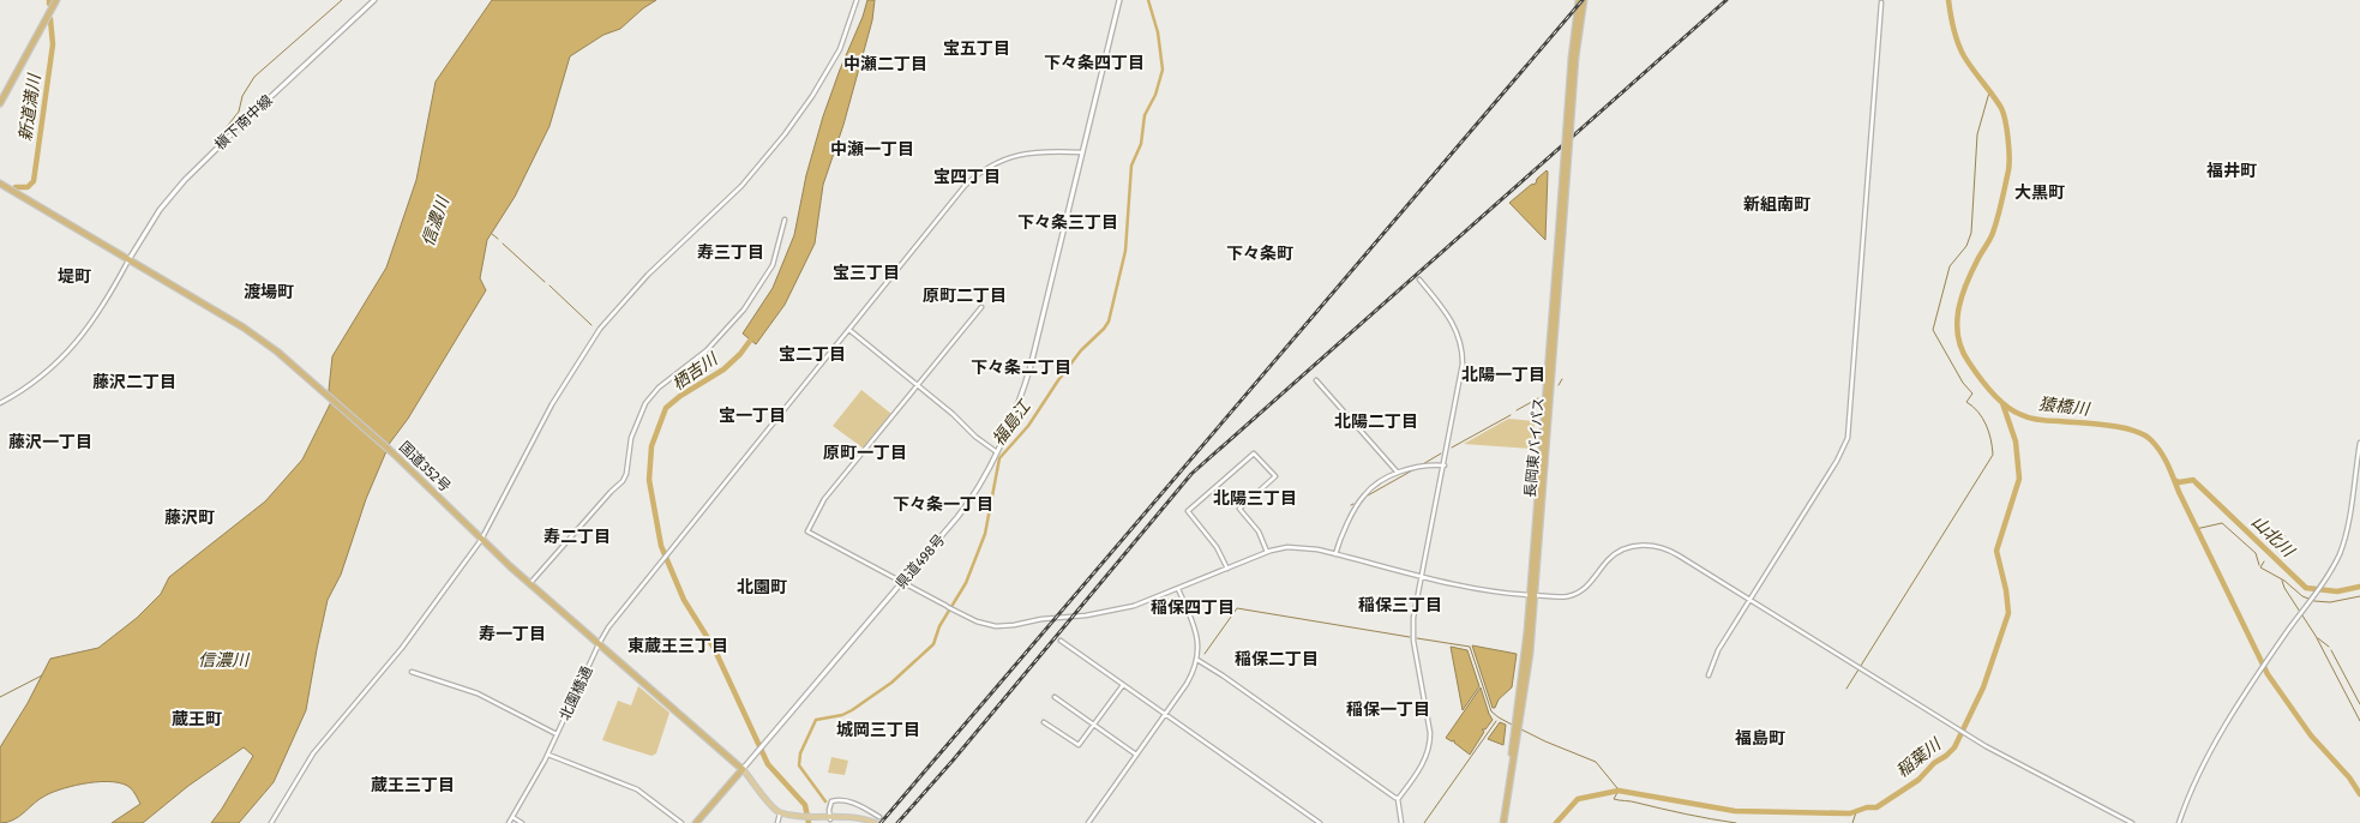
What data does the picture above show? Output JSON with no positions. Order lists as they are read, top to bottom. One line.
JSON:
{"streets":{"highway":["長岡東バイパス","国道352号"],"main road":["槇下南中線","県道498号"],"street":["北園橋通"]},"crossings":[["槇下南中線","国道352号"],["国道352号","県道498号"],["国道352号","北園橋通"],["県道498号","北園橋通"]],"districts":["宝五丁目","下々条四丁目","中瀬二丁目","中瀬一丁目","福井町","宝四丁目","大黒町","新組南町","下々条三丁目","寿三丁目","下々条町","宝三丁目","堤町","渡場町","原町二丁目","宝二丁目","下々条二丁目","北陽一丁目","藤沢二丁目","宝一丁目","北陽二丁目","藤沢一丁目","原町一丁目","北陽三丁目","下々条一丁目","藤沢町","寿二丁目","北園町","稲保三丁目","稲保四丁目","寿一丁目","東蔵王三丁目","稲保二丁目","稲保一丁目","蔵王町","城岡三丁目","福島町","蔵王三丁目"],"water":["新道満川","信濃川","栖吉川","猿橋川","福島江","山北川","稲葉川"]}
